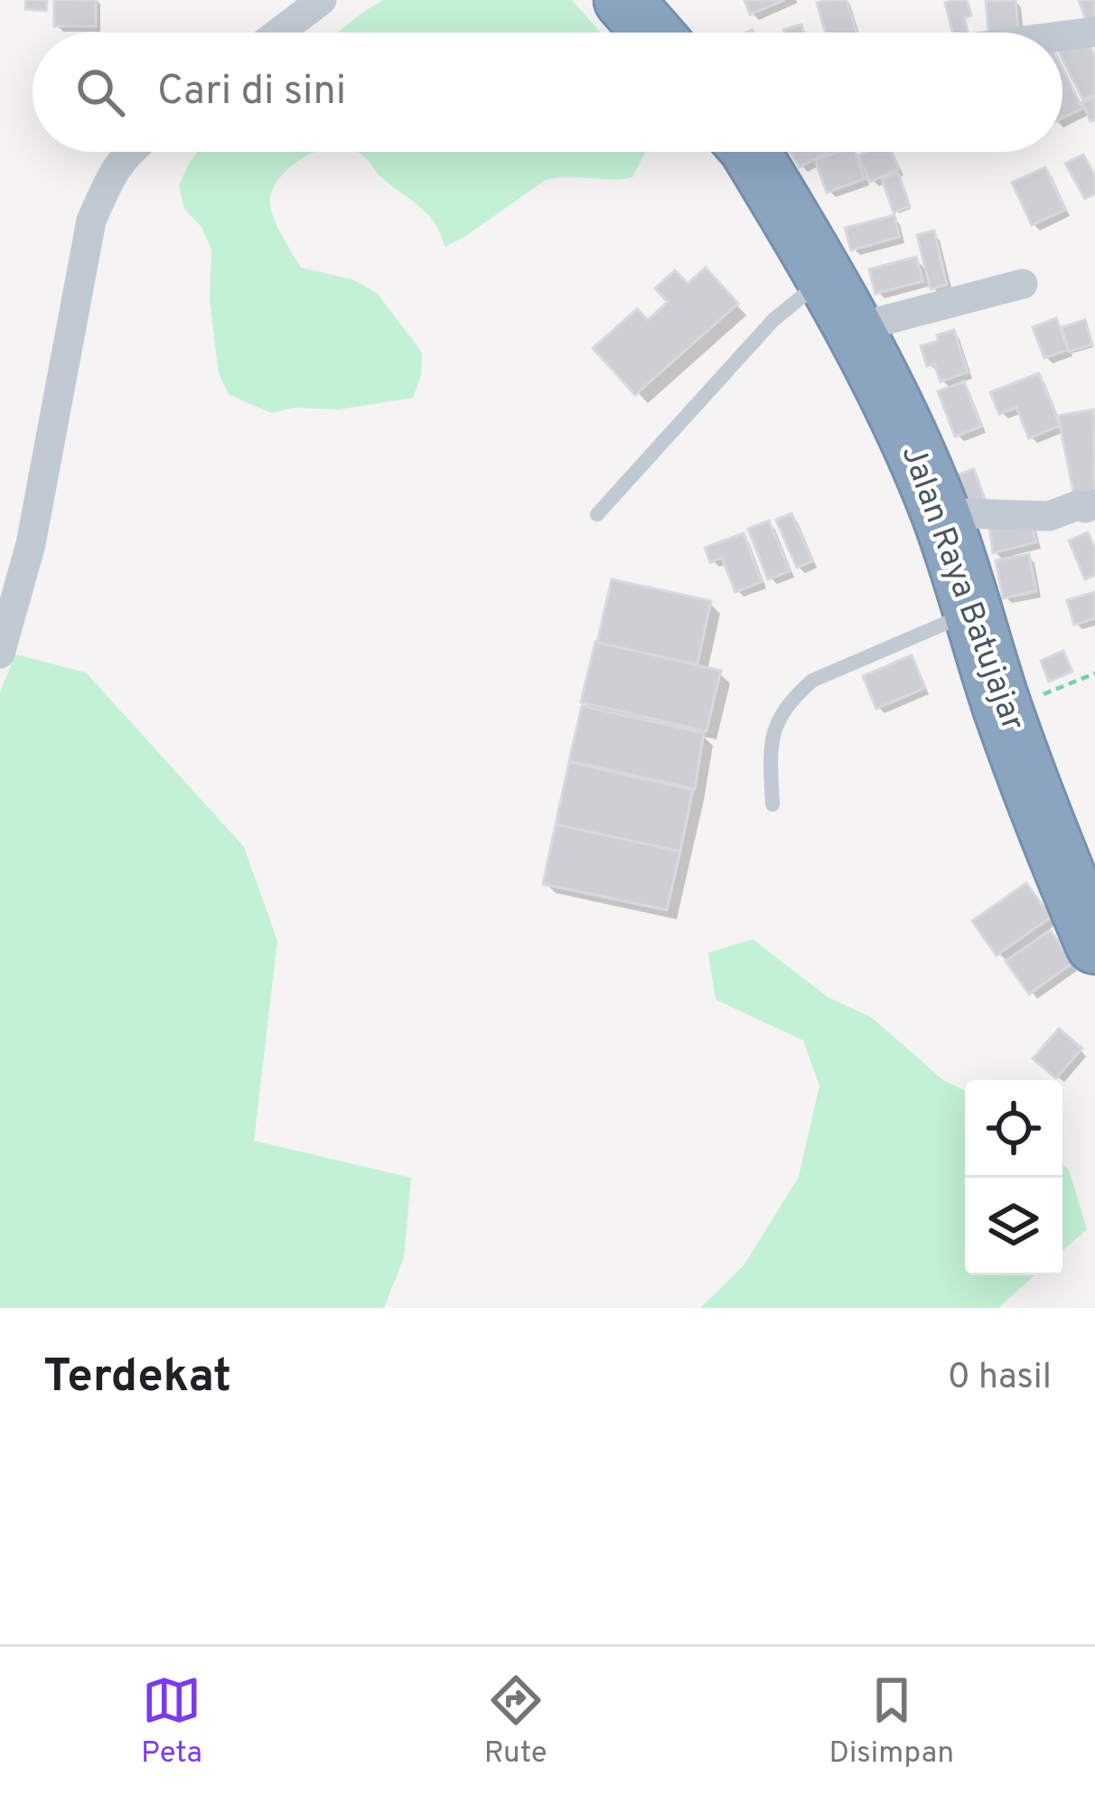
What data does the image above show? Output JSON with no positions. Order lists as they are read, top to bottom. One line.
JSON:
{"streets":{"highway":["Jalan Raya Batujajar"]},"page":{"search":"Cari di sini","heading":["Terdekat","0 hasil"],"nav":["Peta","Rute","Disimpan"]}}
